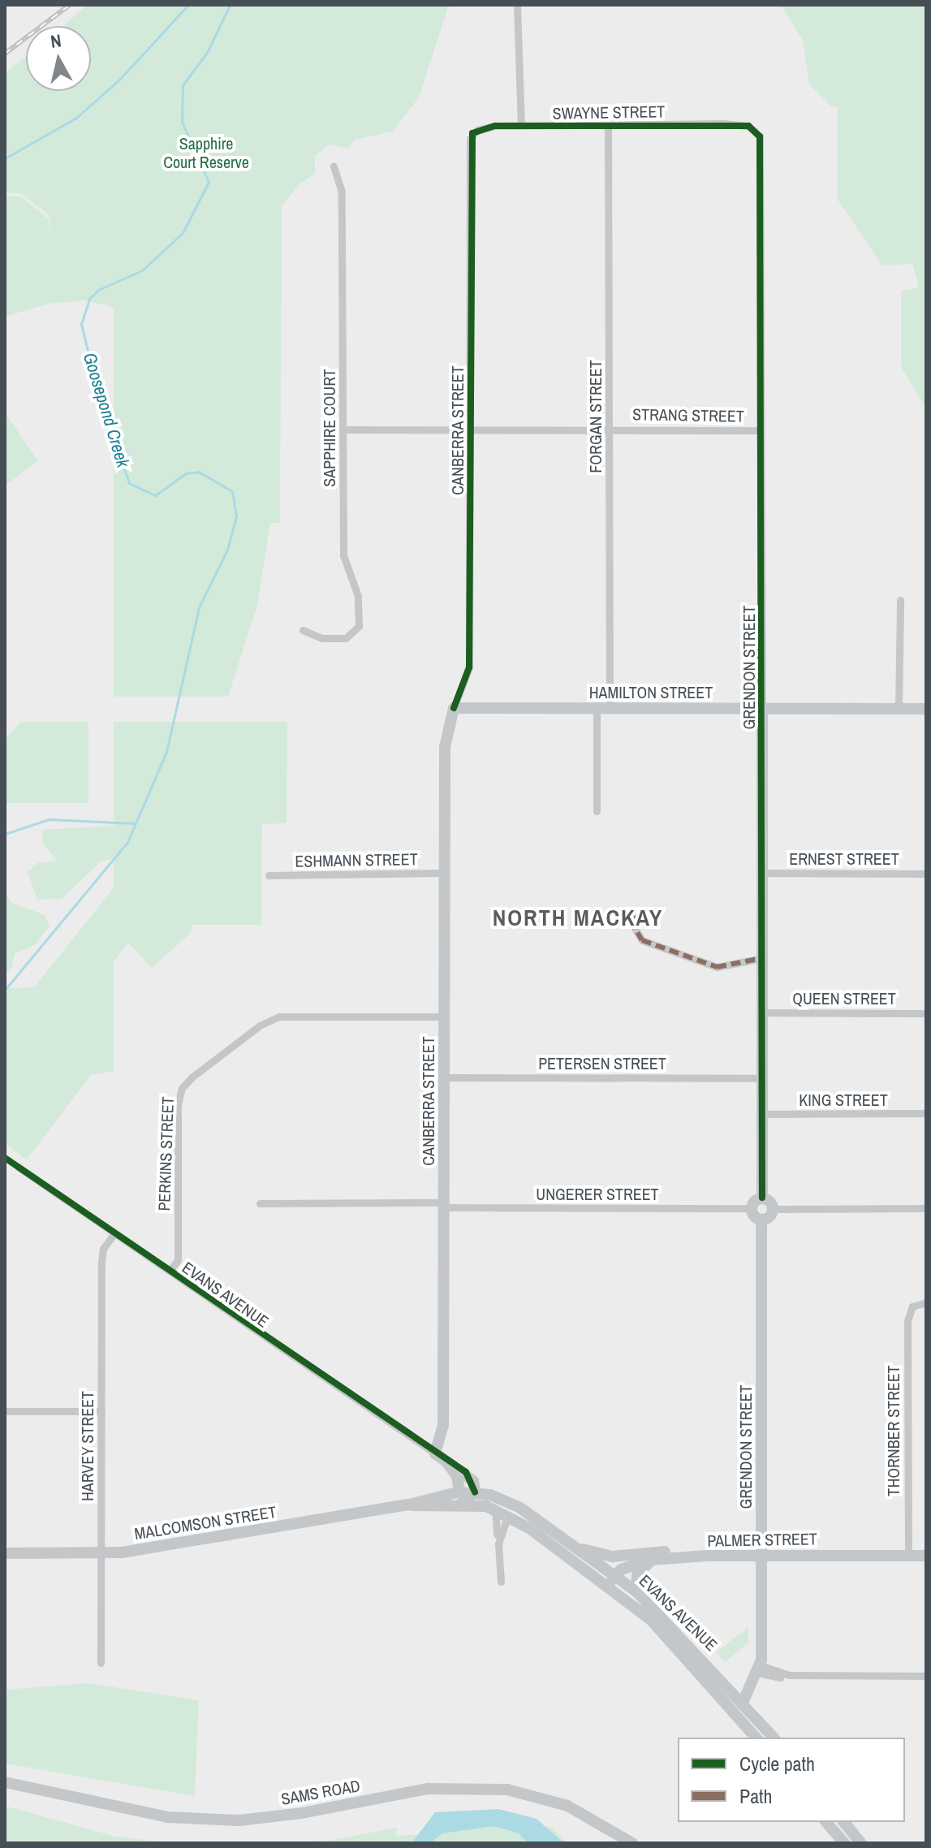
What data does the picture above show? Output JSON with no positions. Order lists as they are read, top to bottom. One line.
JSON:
{"streets":{"street":["SWAYNE STREET","STRANG STREET","FORGAN STREET","SAPPHIRE COURT","CANBERRA STREET","GRENDON STREET","HAMILTON STREET","ERNEST STREET","ESHMANN STREET","QUEEN STREET","PETERSEN STREET","KING STREET","PERKINS STREET","UNGERER STREET","EVANS AVENUE","THORNBER STREET","HARVEY STREET","MALCOMSON STREET","PALMER STREET","SAMS ROAD"]},"crossings":[["SWAYNE STREET","FORGAN STREET"],["SWAYNE STREET","CANBERRA STREET"],["SWAYNE STREET","GRENDON STREET"],["STRANG STREET","FORGAN STREET"],["STRANG STREET","SAPPHIRE COURT"],["STRANG STREET","CANBERRA STREET"],["STRANG STREET","GRENDON STREET"],["FORGAN STREET","HAMILTON STREET"],["CANBERRA STREET","HAMILTON STREET"],["CANBERRA STREET","ESHMANN STREET"],["CANBERRA STREET","PETERSEN STREET"],["CANBERRA STREET","PERKINS STREET"],["CANBERRA STREET","UNGERER STREET"],["CANBERRA STREET","EVANS AVENUE"],["GRENDON STREET","HAMILTON STREET"],["GRENDON STREET","ERNEST STREET"],["GRENDON STREET","QUEEN STREET"],["GRENDON STREET","PETERSEN STREET"],["GRENDON STREET","KING STREET"],["GRENDON STREET","EVANS AVENUE"],["GRENDON STREET","PALMER STREET"],["PERKINS STREET","EVANS AVENUE"],["EVANS AVENUE","HARVEY STREET"],["EVANS AVENUE","MALCOMSON STREET"],["EVANS AVENUE","PALMER STREET"],["THORNBER STREET","PALMER STREET"],["HARVEY STREET","MALCOMSON STREET"]],"districts":["NORTH MACKAY"],"water":["Goosepond Creek"],"parks":["Sapphire Court Reserve"],"legend":["Cycle path","Path"],"north":"top"}
